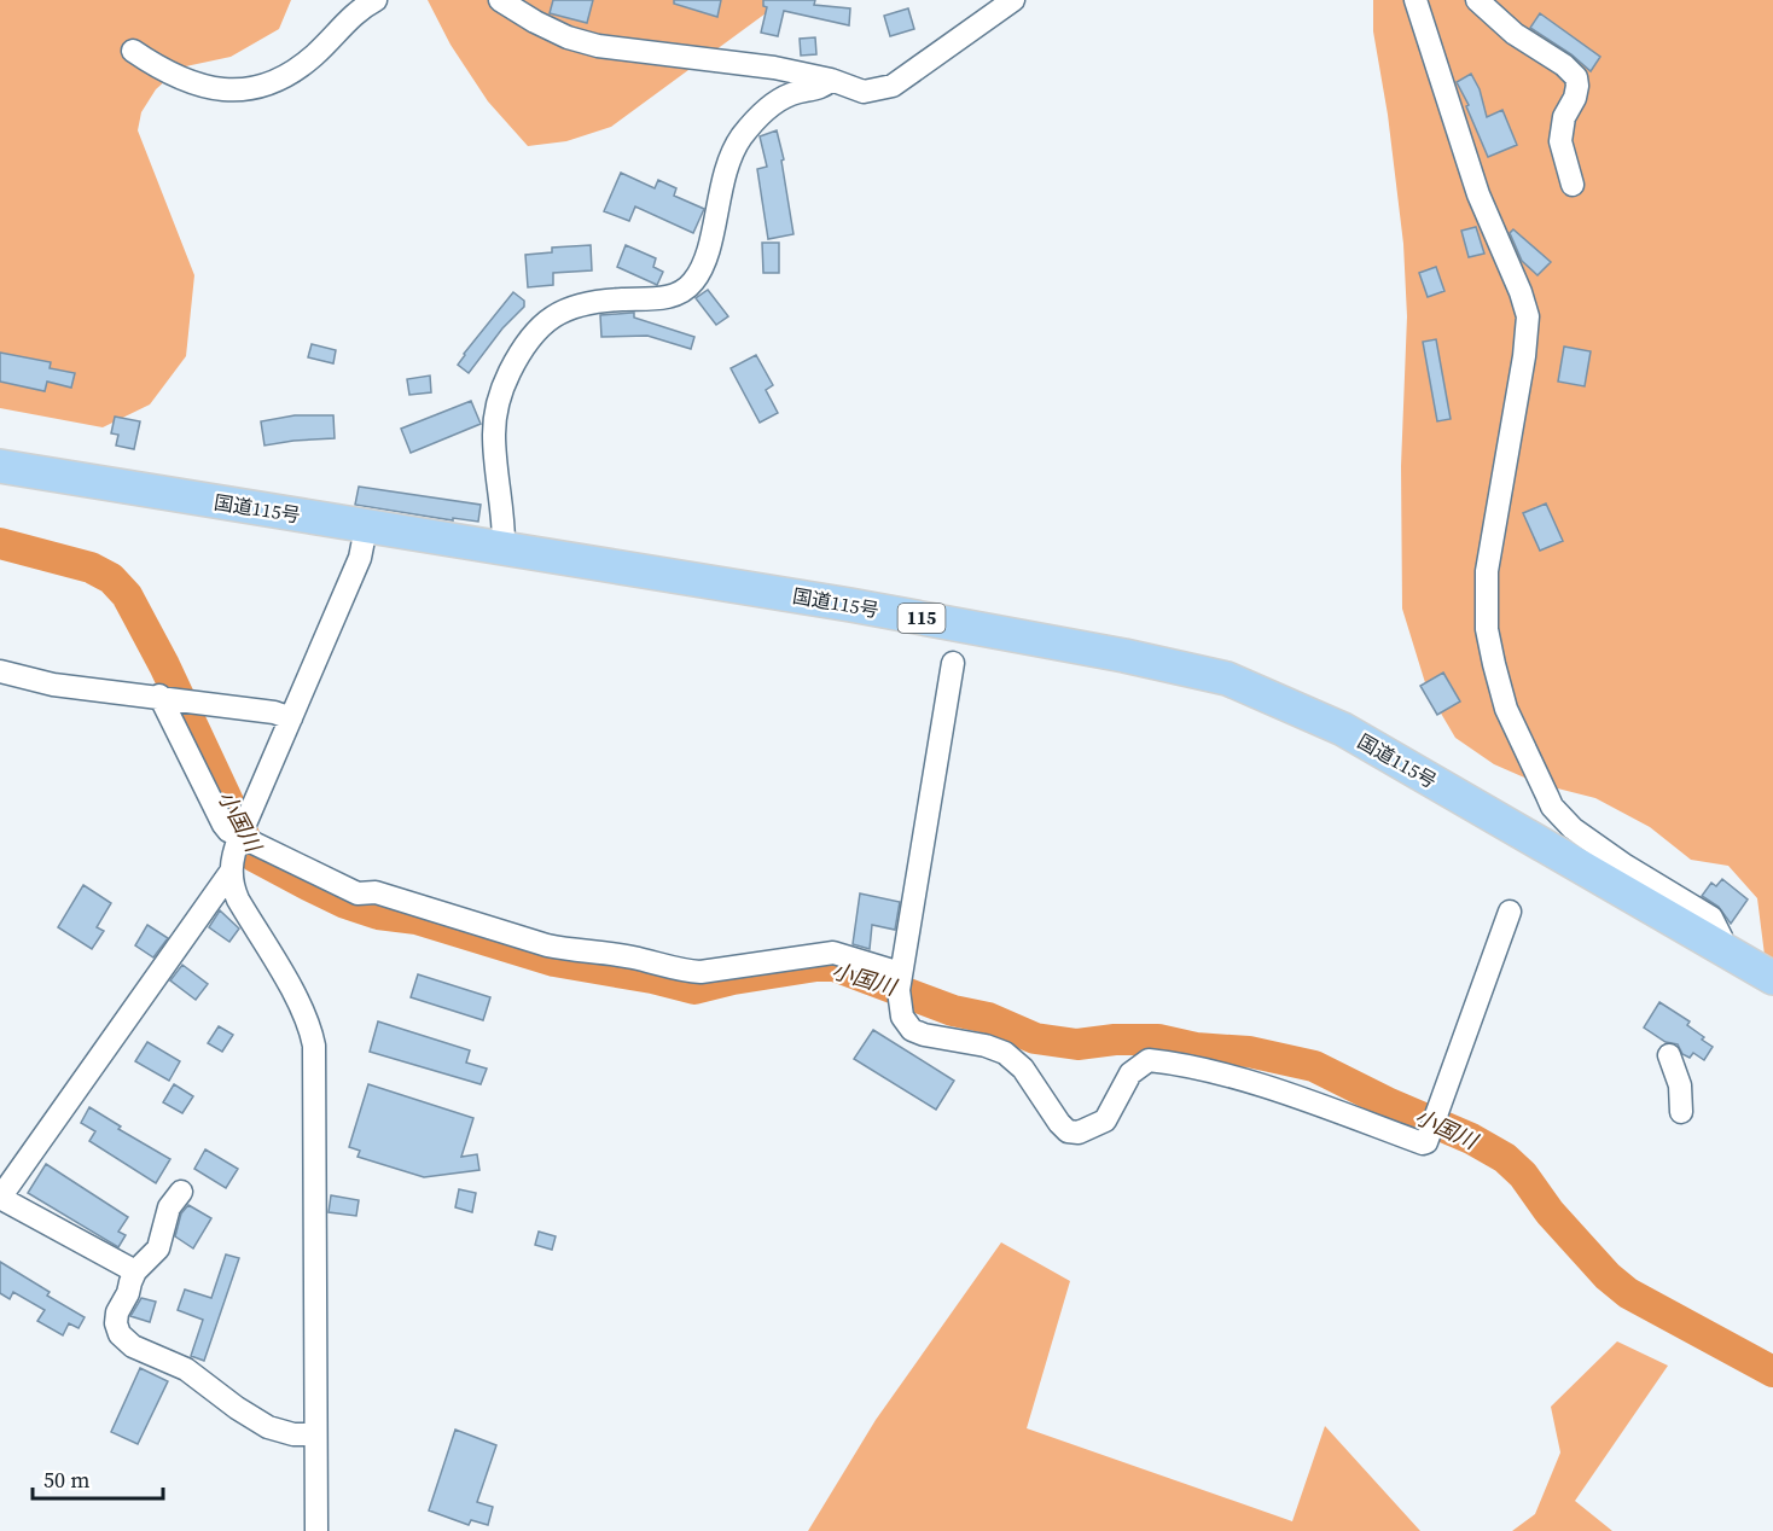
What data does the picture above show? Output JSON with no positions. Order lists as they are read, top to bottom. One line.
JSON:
{"streets":{"highway":["国道115号","115"]},"water":["小国川"],"scale_bar":"50 m"}
